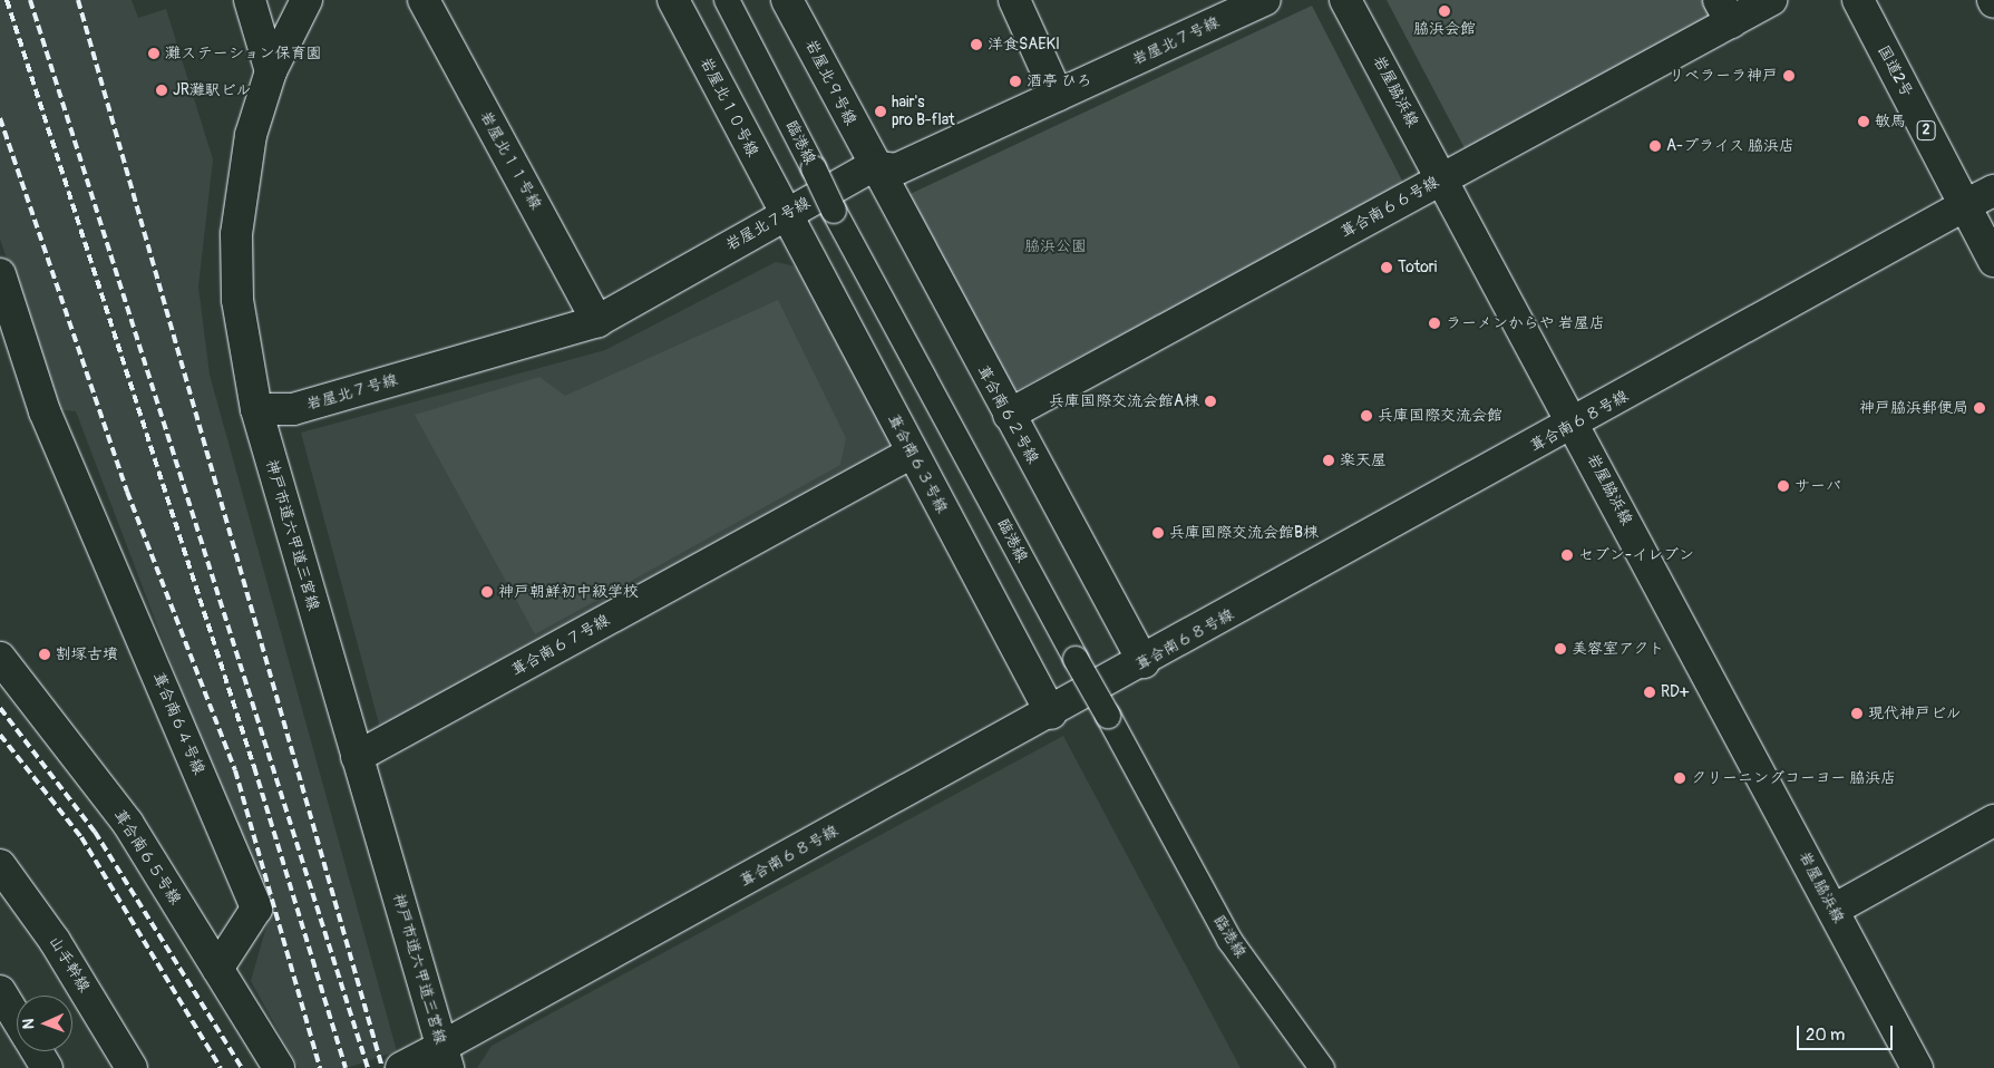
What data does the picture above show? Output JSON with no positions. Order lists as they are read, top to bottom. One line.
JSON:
{"streets":{"main road":["岩屋北７号線","国道2号","岩屋北９号線","岩屋脇浜線","岩屋北１０号線","2","岩屋北１１号線","葺合南６６号線","葺合南６２号線","葺合南６８号線","葺合南６３号線","神戸市道六甲道三宮線","葺合南６７号線","葺合南６４号線","葺合南６５号線","山手幹線"],"street":["臨港線"]},"crossings":[["岩屋北７号線","岩屋北９号線"],["岩屋北７号線","岩屋北１０号線"],["岩屋北７号線","岩屋北１１号線"],["岩屋北７号線","葺合南６２号線"],["岩屋北７号線","葺合南６３号線"],["岩屋北７号線","神戸市道六甲道三宮線"],["国道2号","葺合南６８号線"],["岩屋北９号線","葺合南６２号線"],["岩屋脇浜線","葺合南６６号線"],["岩屋脇浜線","葺合南６８号線"],["岩屋北１０号線","葺合南６３号線"],["葺合南６６号線","葺合南６２号線"],["葺合南６２号線","葺合南６８号線"],["葺合南６８号線","葺合南６３号線"],["葺合南６８号線","神戸市道六甲道三宮線"],["葺合南６３号線","葺合南６７号線"],["神戸市道六甲道三宮線","葺合南６７号線"],["葺合南６４号線","葺合南６５号線"]],"parks":["脇浜公園"],"places":["脇浜会館","洋食SAEKI","灘ステーション保育園","リベラーラ神戸","酒亭 ひろ","JR灘駅ビル","hair's pro B-flat","敏馬","A-プライス 脇浜店","Totori","ラーメンからや 岩屋店","兵庫国際交流会館A棟","神戸脇浜郵便局","兵庫国際交流会館","楽天屋","サーバ","兵庫国際交流会館B棟","セブン-イレブン","神戸朝鮮初中級学校","美容室アクト","割塚古墳","RD+","現代神戸ビル","クリーニングコーヨー 脇浜店"],"scale_bar":"20 m","north":"left"}
